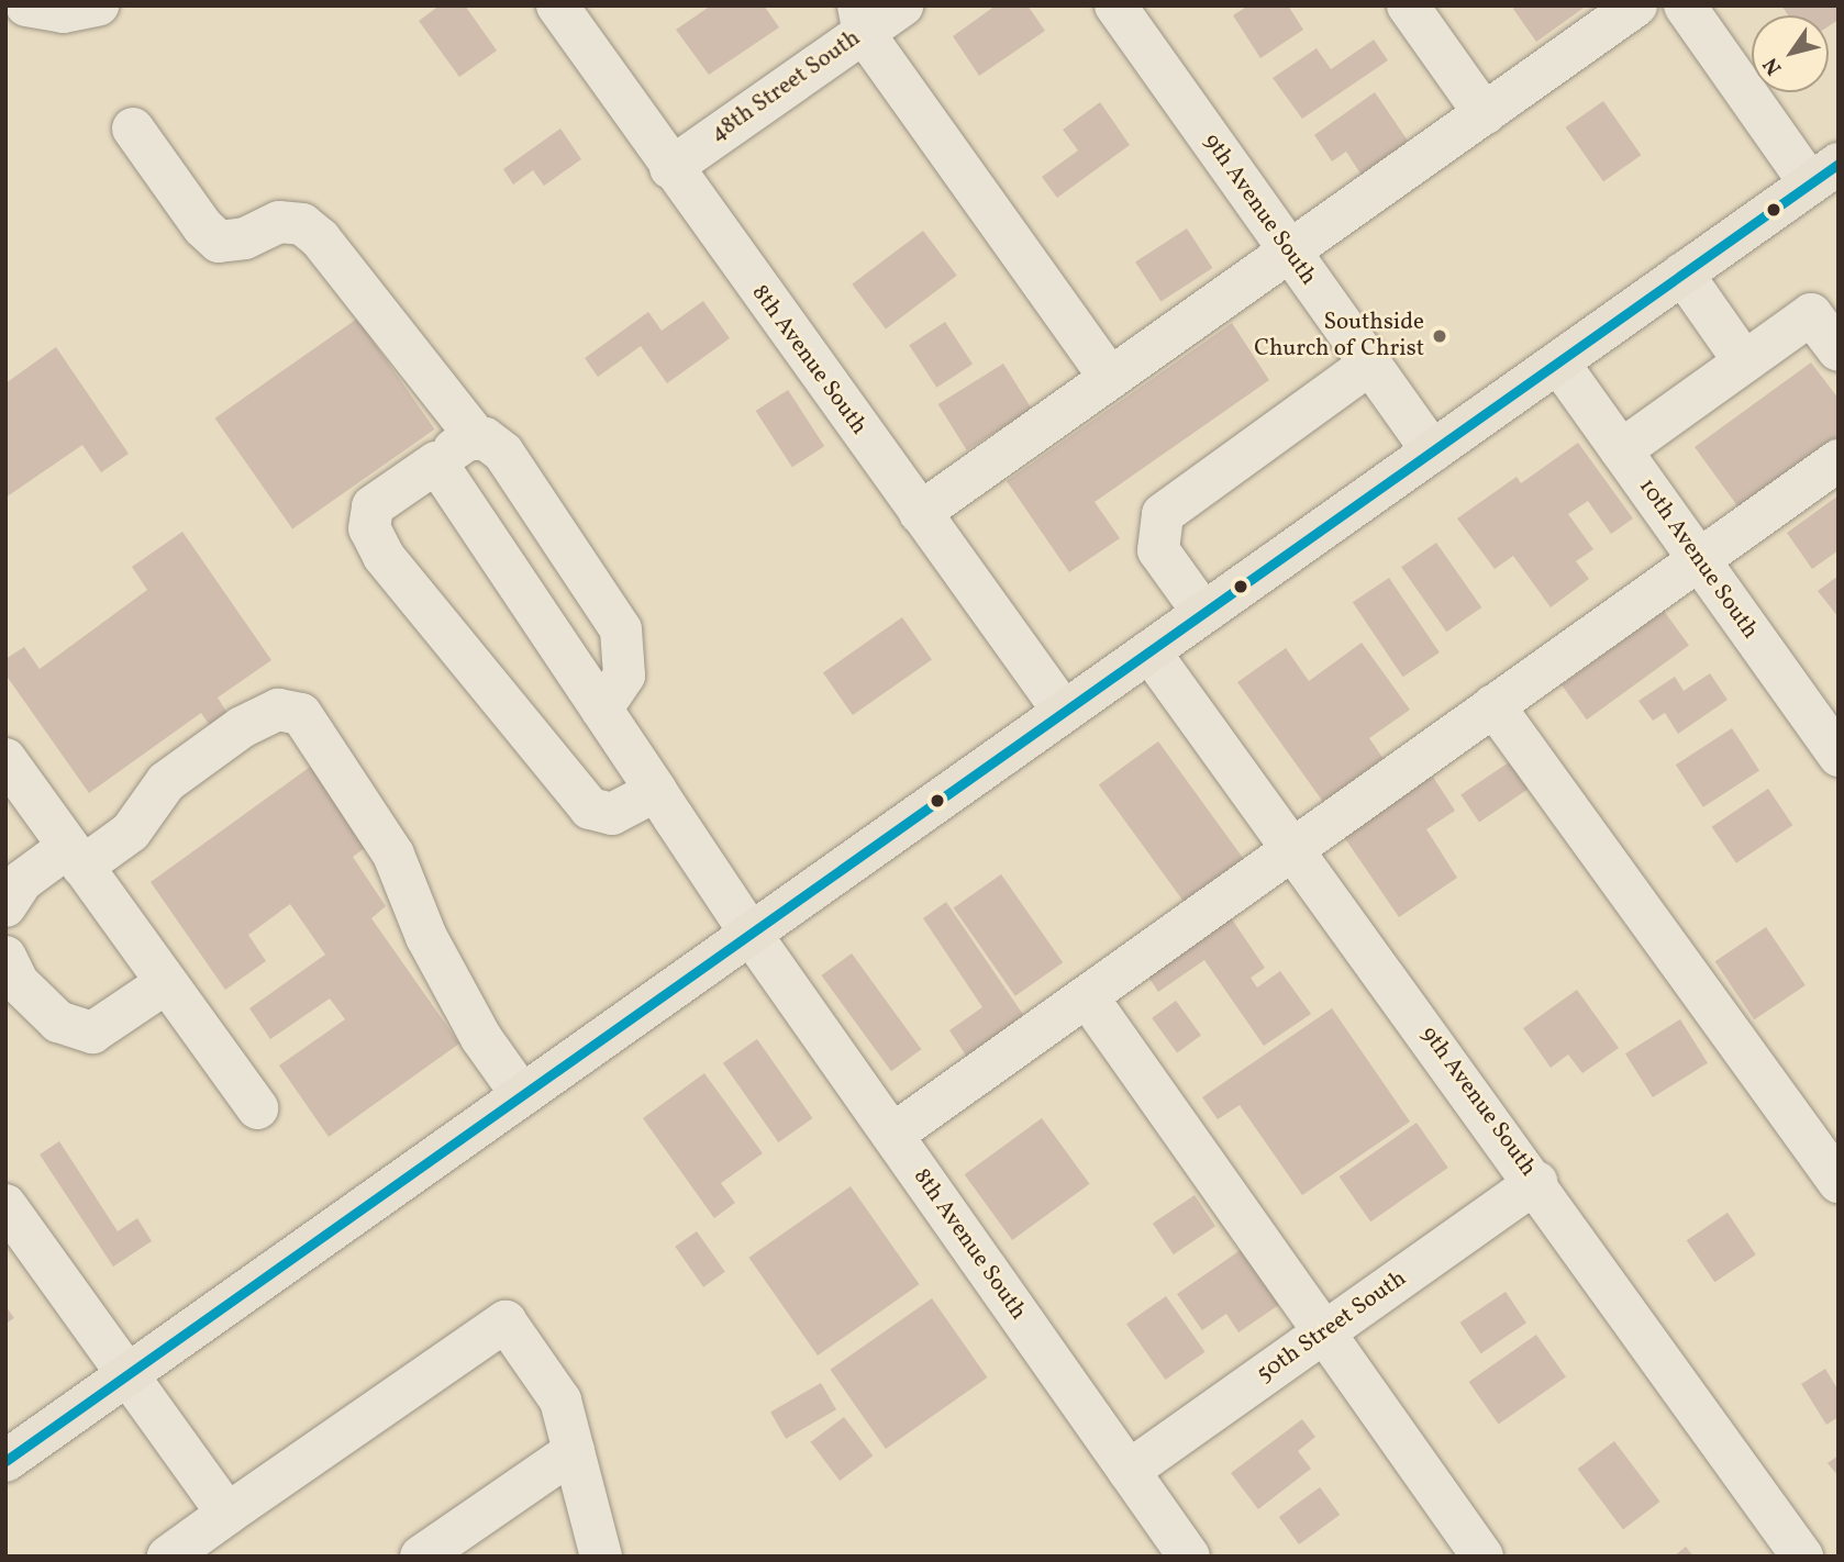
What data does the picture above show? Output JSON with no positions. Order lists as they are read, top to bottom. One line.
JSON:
{"streets":{"street":["48th Street South","9th Avenue South","8th Avenue South","10th Avenue South","50th Street South"]},"crossings":[["48th Street South","8th Avenue South"],["9th Avenue South","50th Street South"],["8th Avenue South","50th Street South"]],"places":["Southside Church of Christ"],"north":"bottom left"}
